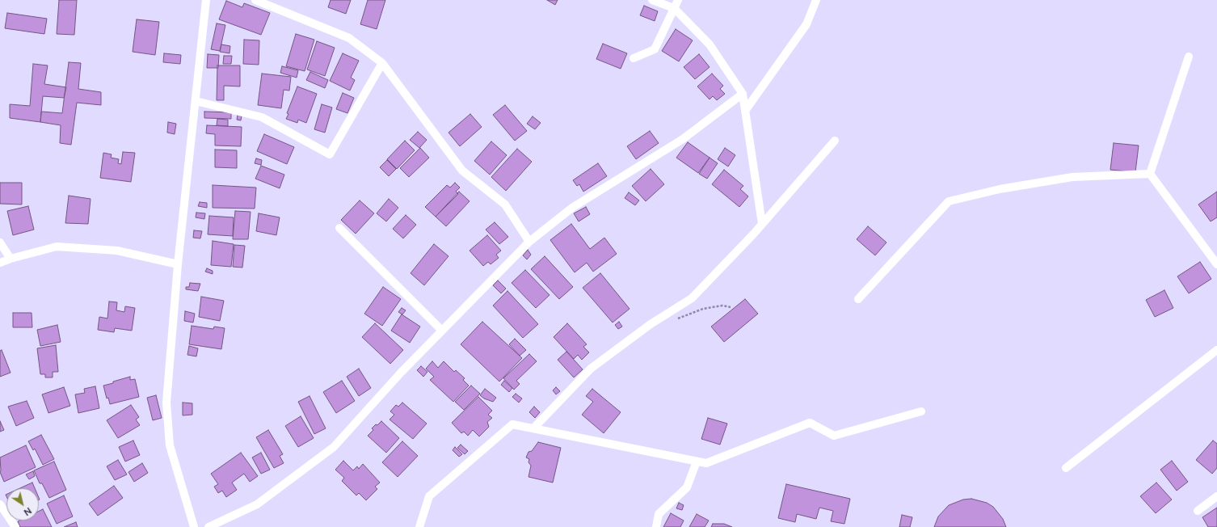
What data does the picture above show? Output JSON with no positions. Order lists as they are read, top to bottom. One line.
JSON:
{"north":"bottom right"}
